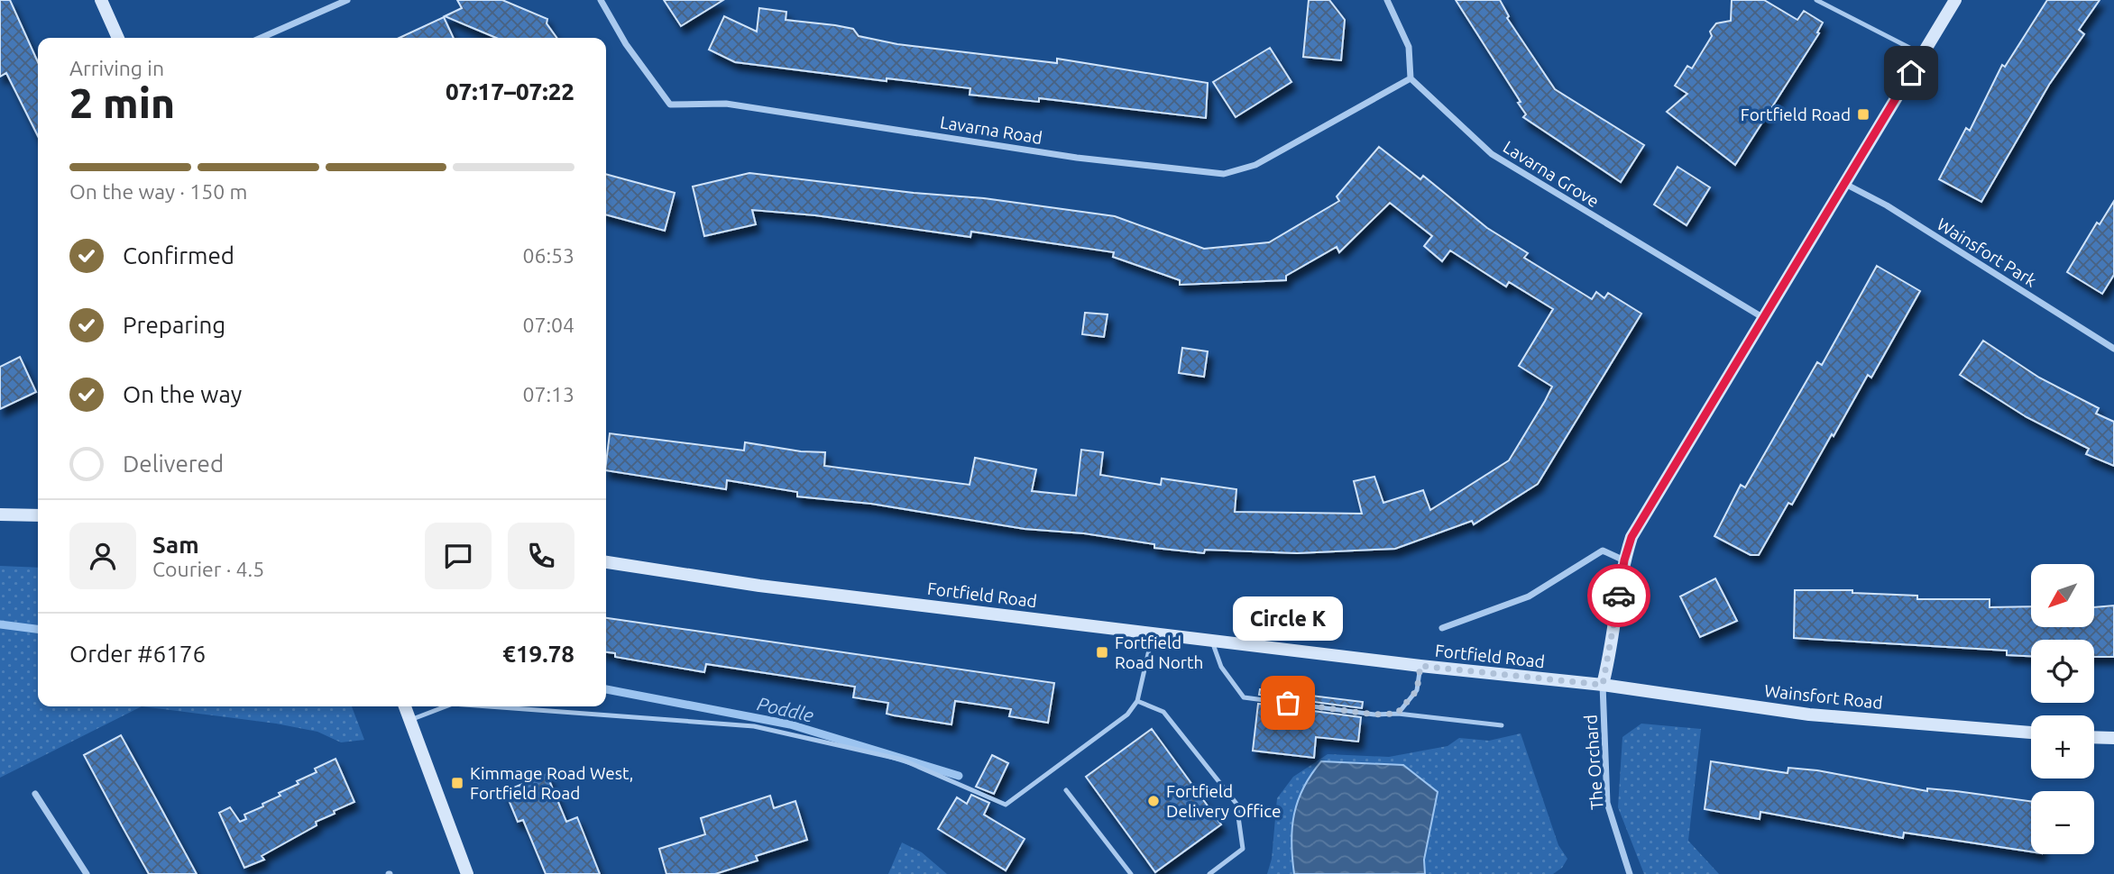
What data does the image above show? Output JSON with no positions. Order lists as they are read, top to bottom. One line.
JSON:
{"streets":{"main road":["Fortfield Road","Wainsfort Road"],"street":["Lavarna Road","Lavarna Grove","Wainsfort Park","The Orchard"]},"crossings":[["Lavarna Road","Lavarna Grove"],["Fortfield Road","Wainsfort Road"],["Fortfield Road","The Orchard"],["Wainsfort Road","The Orchard"]],"water":["Poddle"],"places":{"transit":["Fortfield Road","Fortfield Road North","Kimmage Road West, Fortfield Road"],"other":["Circle K","Fortfield Delivery Office"]},"north":"bottom left","page":{"heading":["2 min","Arriving in","07:17–07:22"],"panel":["Sam","Courier · 4.5","Order #6176","€19.78"],"bar":"On the way · 150 m","list":[["Confirmed","06:53"],["Preparing","07:04"],["On the way","07:13"],"Delivered"],"map_buttons":["+","−"],"bubble":"Circle K"}}
